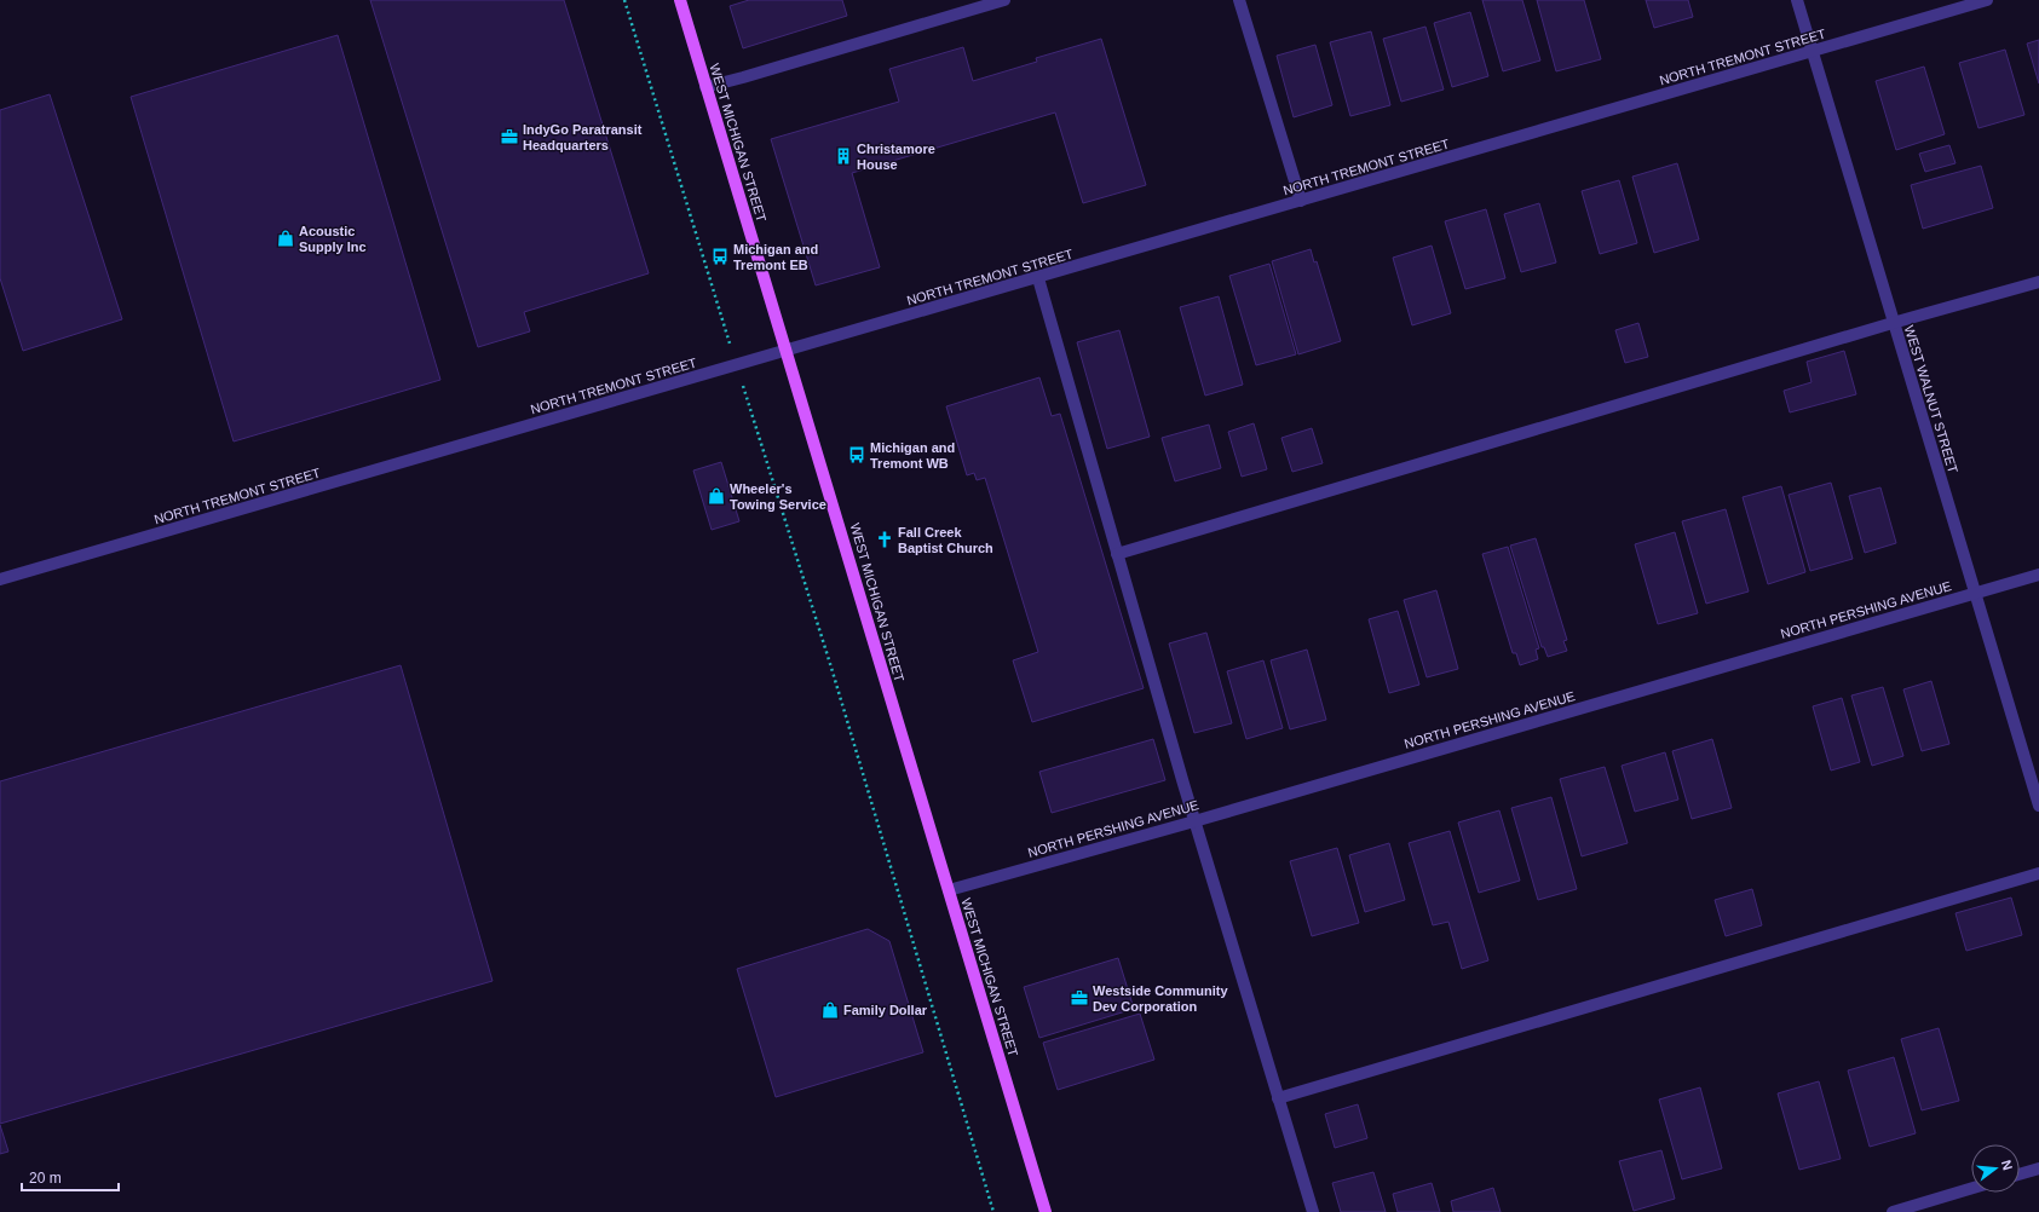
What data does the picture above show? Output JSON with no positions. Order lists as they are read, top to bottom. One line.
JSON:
{"streets":{"main road":["WEST MICHIGAN STREET"],"street":["NORTH TREMONT STREET","WEST WALNUT STREET","NORTH PERSHING AVENUE"]},"crossings":[["NORTH TREMONT STREET","WEST MICHIGAN STREET"],["NORTH TREMONT STREET","WEST WALNUT STREET"],["WEST MICHIGAN STREET","NORTH PERSHING AVENUE"],["WEST WALNUT STREET","NORTH PERSHING AVENUE"]],"places":{"office":["IndyGo Paratransit Headquarters","Westside Community Dev Corporation"],"building":["Christamore House"],"shop":["Acoustic Supply Inc","Wheeler's Towing Service","Family Dollar"],"bus stop":["Michigan and Tremont EB","Michigan and Tremont WB"],"church":["Fall Creek Baptist Church"]},"scale_bar":"20 m","north":"right"}
